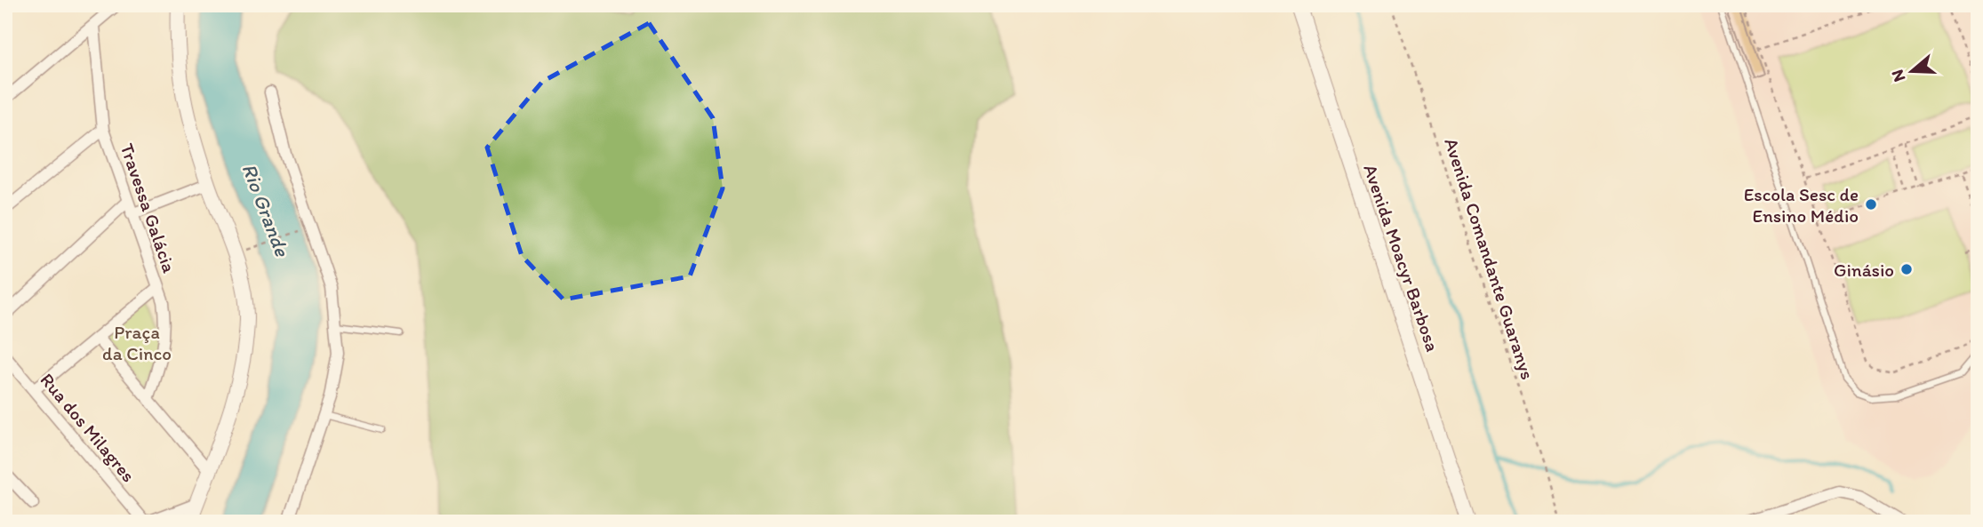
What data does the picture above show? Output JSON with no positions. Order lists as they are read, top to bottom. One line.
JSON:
{"streets":{"street":["Travessa Galácia","Avenida Moacyr Barbosa","Rua dos Milagres"],"path":["Avenida Comandante Guaranys"]},"water":["Rio Grande"],"parks":["Praça da Cinco"],"places":["Escola Sesc de Ensino Médio","Ginásio"],"north":"left"}
